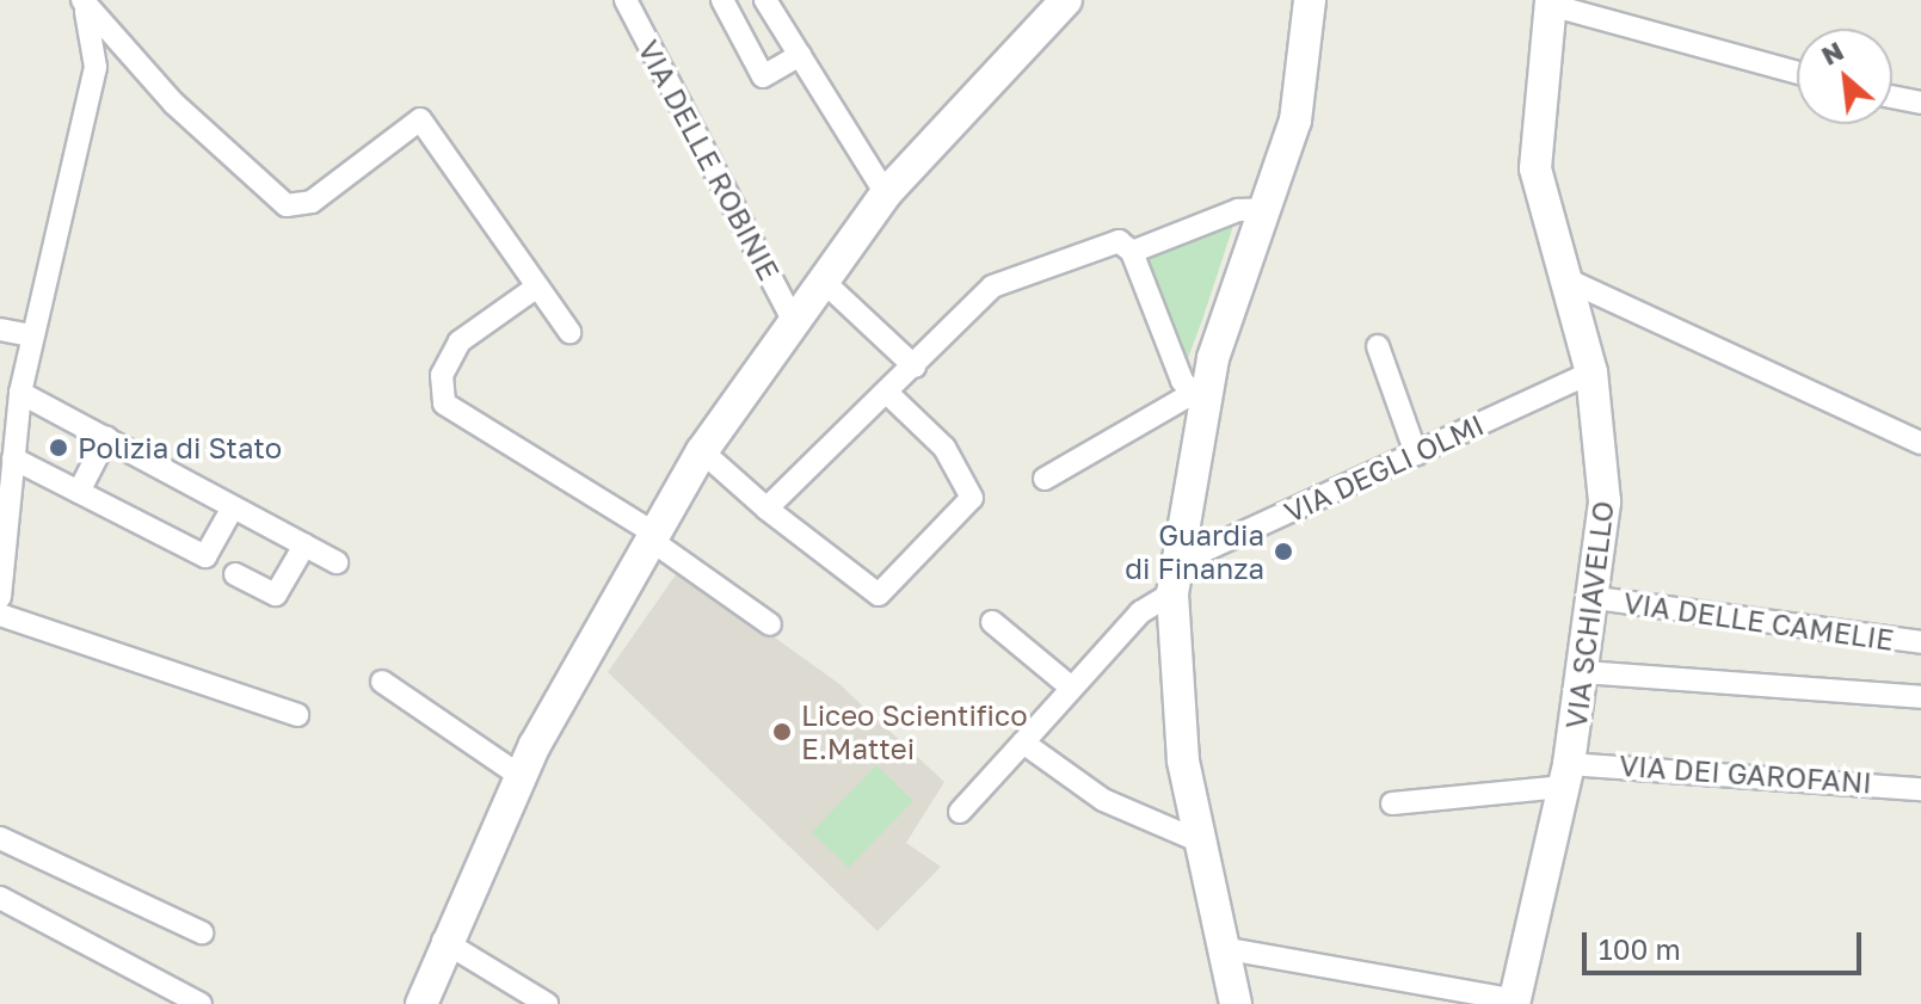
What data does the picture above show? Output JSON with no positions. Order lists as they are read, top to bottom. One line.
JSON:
{"streets":{"street":["VIA DELLE ROBINIE","VIA DEGLI OLMI","VIA SCHIAVELLO","VIA DELLE CAMELIE","VIA DEI GAROFANI"]},"crossings":[["VIA DEGLI OLMI","VIA SCHIAVELLO"],["VIA SCHIAVELLO","VIA DELLE CAMELIE"],["VIA SCHIAVELLO","VIA DEI GAROFANI"]],"places":["Polizia di Stato","Guardia di Finanza","Liceo Scientifico E.Mattei"],"scale_bar":"100 m","north":"top left"}
